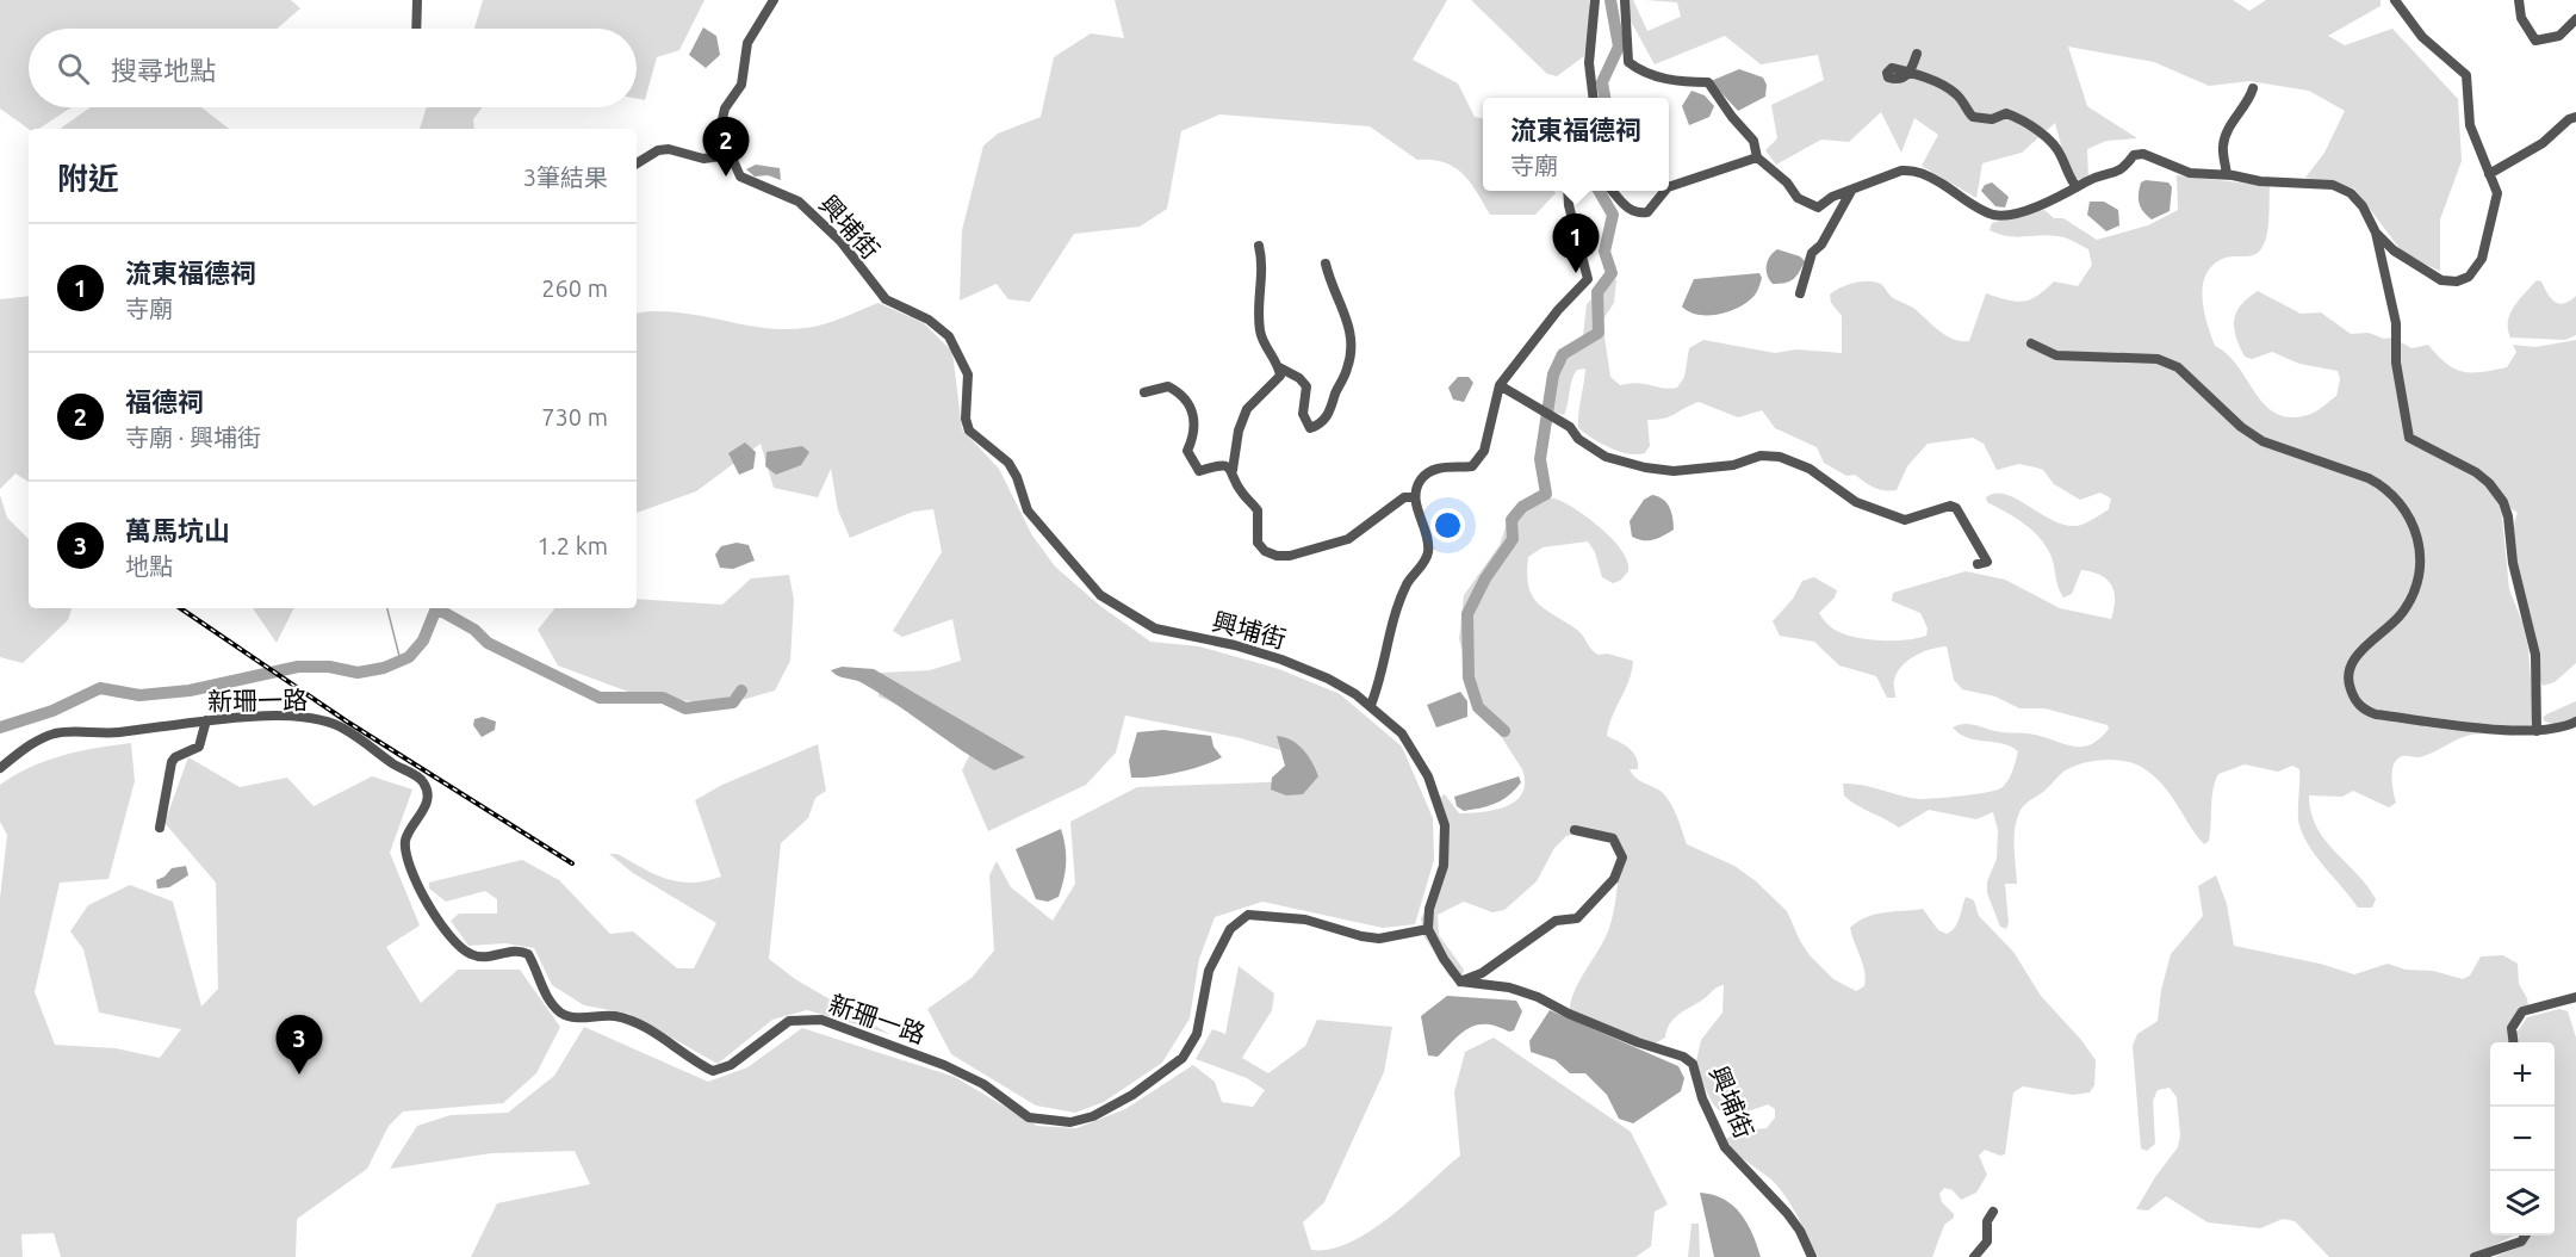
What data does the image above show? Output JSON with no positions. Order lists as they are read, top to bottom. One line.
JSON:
{"streets":{"street":["興埔街","新珊一路"]},"crossings":[["興埔街","新珊一路"]],"page":{"search":"搜尋地點","popup":["流東福德祠","寺廟"],"pins":["2","1","3"],"heading":["附近","3筆結果"],"list":[{"mark":"1","name":"流東福德祠","note":"寺廟","value":"260 m"},{"mark":"2","name":"福德祠","note":"寺廟 · 興埔街","value":"730 m"},{"mark":"3","name":"萬馬坑山","note":"地點","value":"1.2 km"}],"map_buttons":["+","−"]}}
